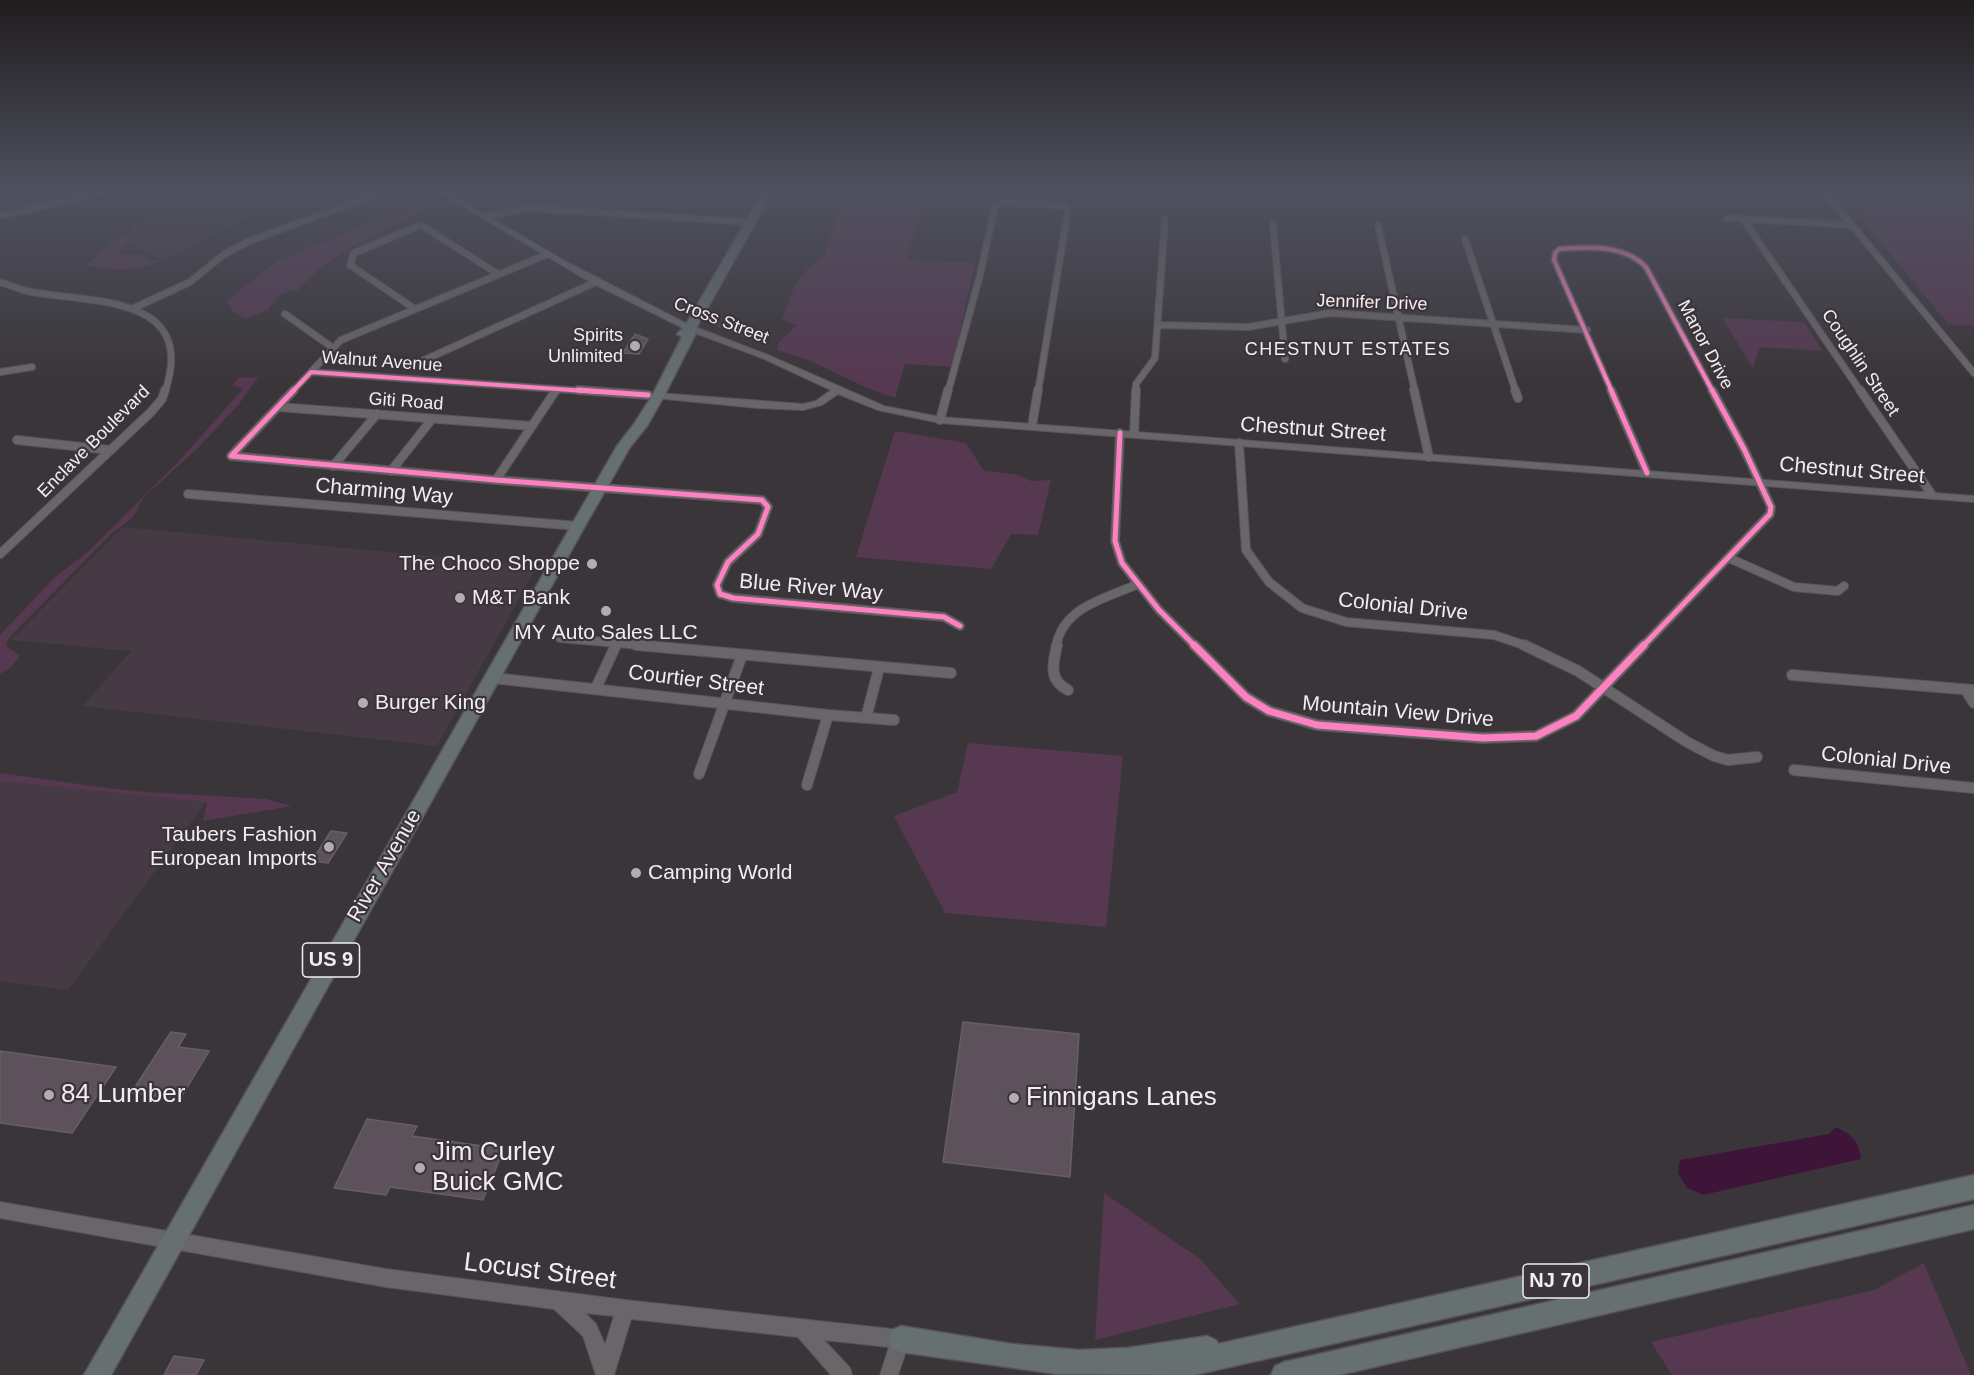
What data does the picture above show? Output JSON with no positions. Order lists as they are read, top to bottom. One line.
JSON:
{"streets":{"highway":["River Avenue","US 9","NJ 70"],"main road":["Cross Street"],"street":["Jennifer Drive","Manor Drive","Walnut Avenue","Coughlin Street","Giti Road","Chestnut Street","Enclave Boulevard","Charming Way","Blue River Way","Colonial Drive","Courtier Street","Mountain View Drive","Locust Street"]},"crossings":[["Jennifer Drive","Manor Drive"],["Cross Street","Chestnut Street"],["Cross Street","River Avenue"],["Manor Drive","Chestnut Street"],["Manor Drive","Mountain View Drive"],["Walnut Avenue","Giti Road"],["Walnut Avenue","Blue River Way"],["Walnut Avenue","River Avenue"],["Coughlin Street","Chestnut Street"],["Chestnut Street","Colonial Drive"],["Chestnut Street","Mountain View Drive"],["Charming Way","River Avenue"],["Blue River Way","River Avenue"],["Colonial Drive","Mountain View Drive"],["Courtier Street","River Avenue"],["River Avenue","US 9"],["River Avenue","Locust Street"]],"districts":["CHESTNUT ESTATES"],"places":["Spirits Unlimited","The Choco Shoppe","M&T Bank","MY Auto Sales LLC","Burger King","Taubers Fashion European Imports","Camping World","84 Lumber","Finnigans Lanes","Jim Curley Buick GMC"]}
